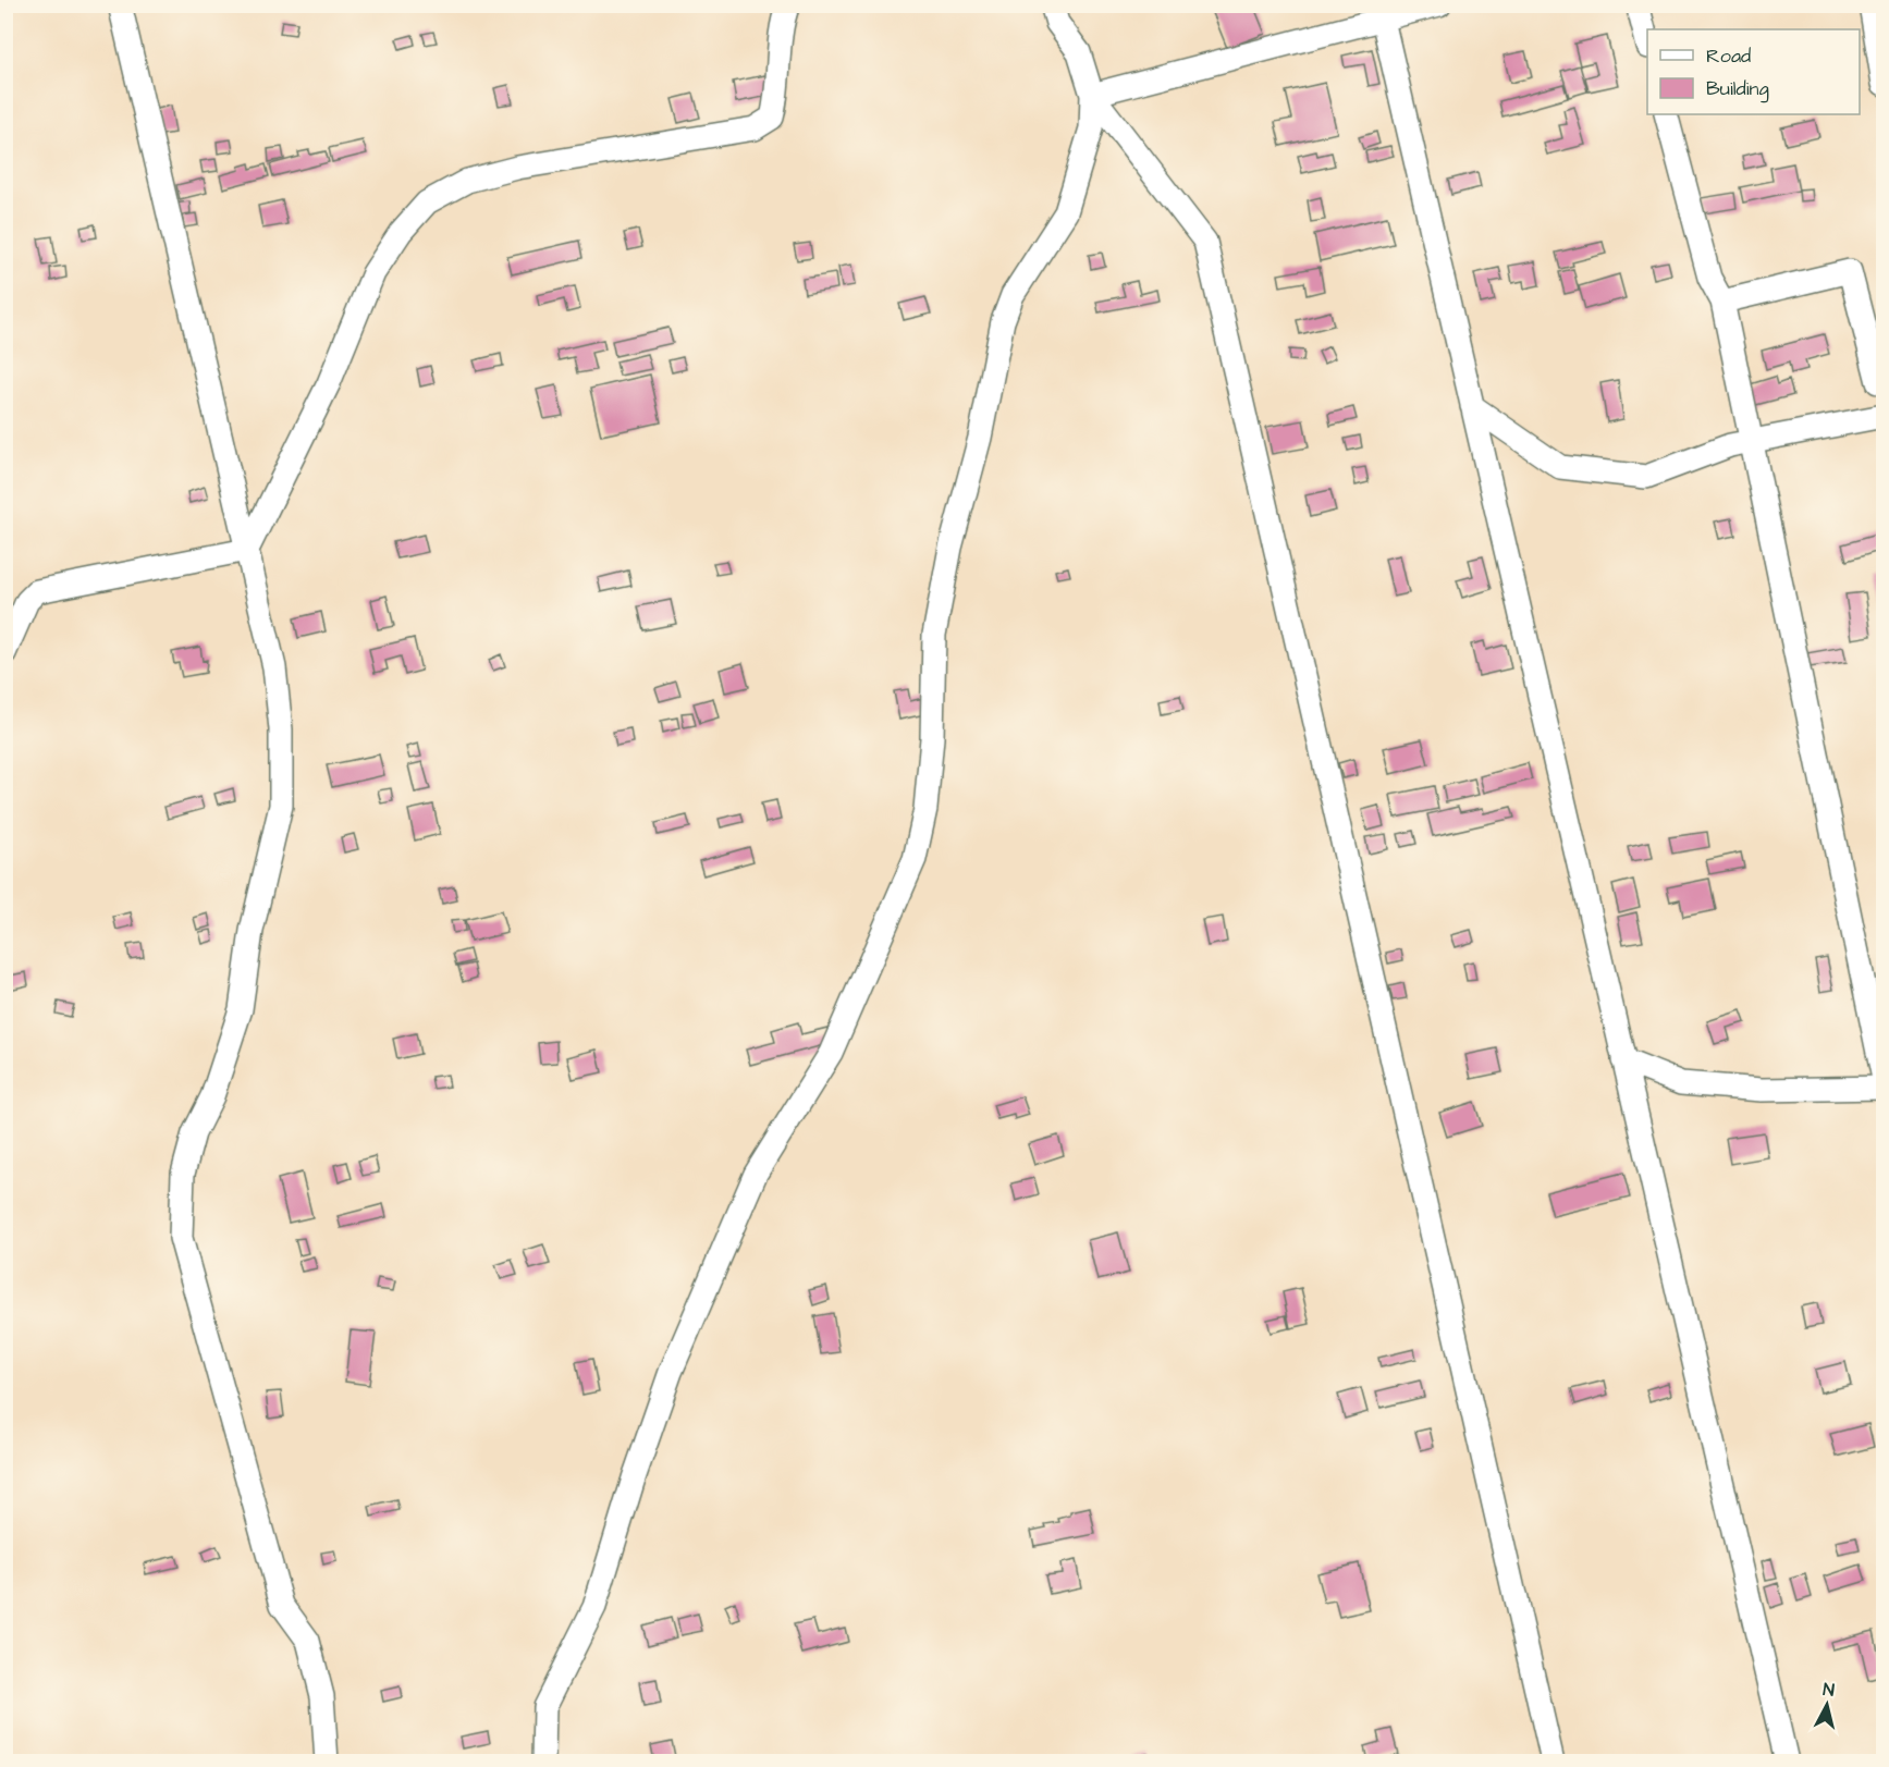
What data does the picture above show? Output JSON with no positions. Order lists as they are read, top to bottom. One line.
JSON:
{"legend":["Road","Building"],"north":"top"}
